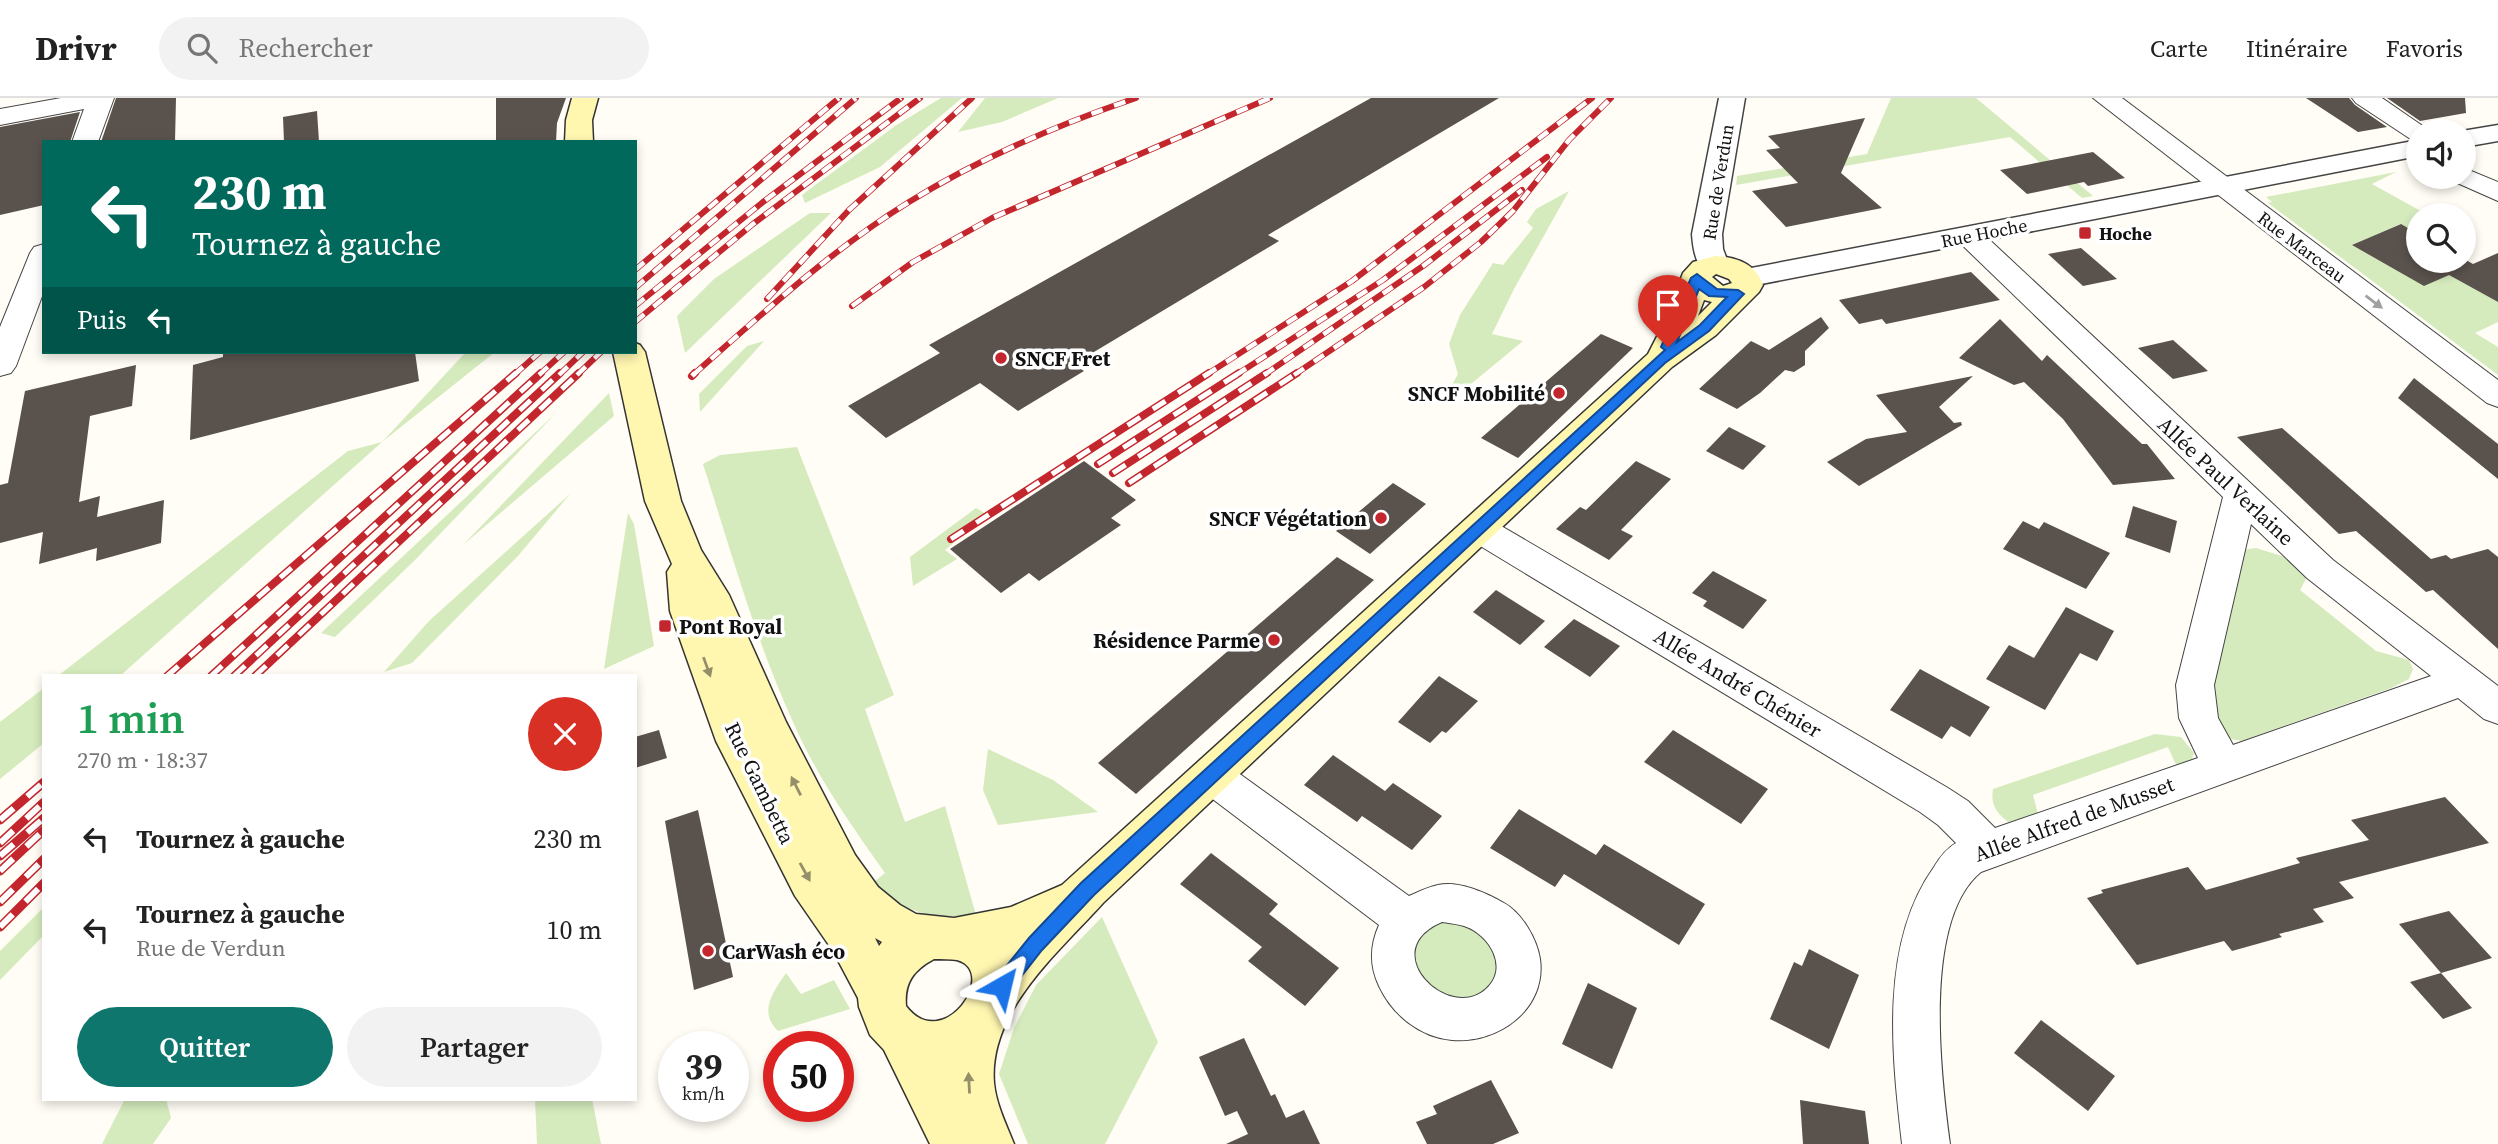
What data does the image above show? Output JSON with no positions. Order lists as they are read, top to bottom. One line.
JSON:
{"streets":{"main road":["Rue Gambetta"],"street":["Rue de Verdun","Rue Hoche","Rue Marceau","Allée Paul Verlaine","Allée André Chénier","Allée Alfred de Musset"]},"crossings":[["Rue Hoche","Rue Marceau"],["Rue Hoche","Allée Paul Verlaine"],["Allée Paul Verlaine","Allée Alfred de Musset"],["Allée André Chénier","Allée Alfred de Musset"]],"one_way":["Rue Marceau"],"places":{"transit":["Hoche","Pont Royal"],"other":["SNCF Fret","SNCF Mobilité","SNCF Végétation","Résidence Parme","CarWash éco"]},"page":{"header":"Drivr","search":"Rechercher","nav":["Carte","Itinéraire","Favoris"],"turn":["230 m","Tournez à gauche"],"then":"Puis","heading":["1 min","270 m · 18:37"],"list":[{"name":"Tournez à gauche","value":"230 m"},{"name":"Tournez à gauche","note":"Rue de Verdun","value":"10 m"}],"buttons":["Quitter","Partager"],"speed":"39 km/h","limit":"50"}}
